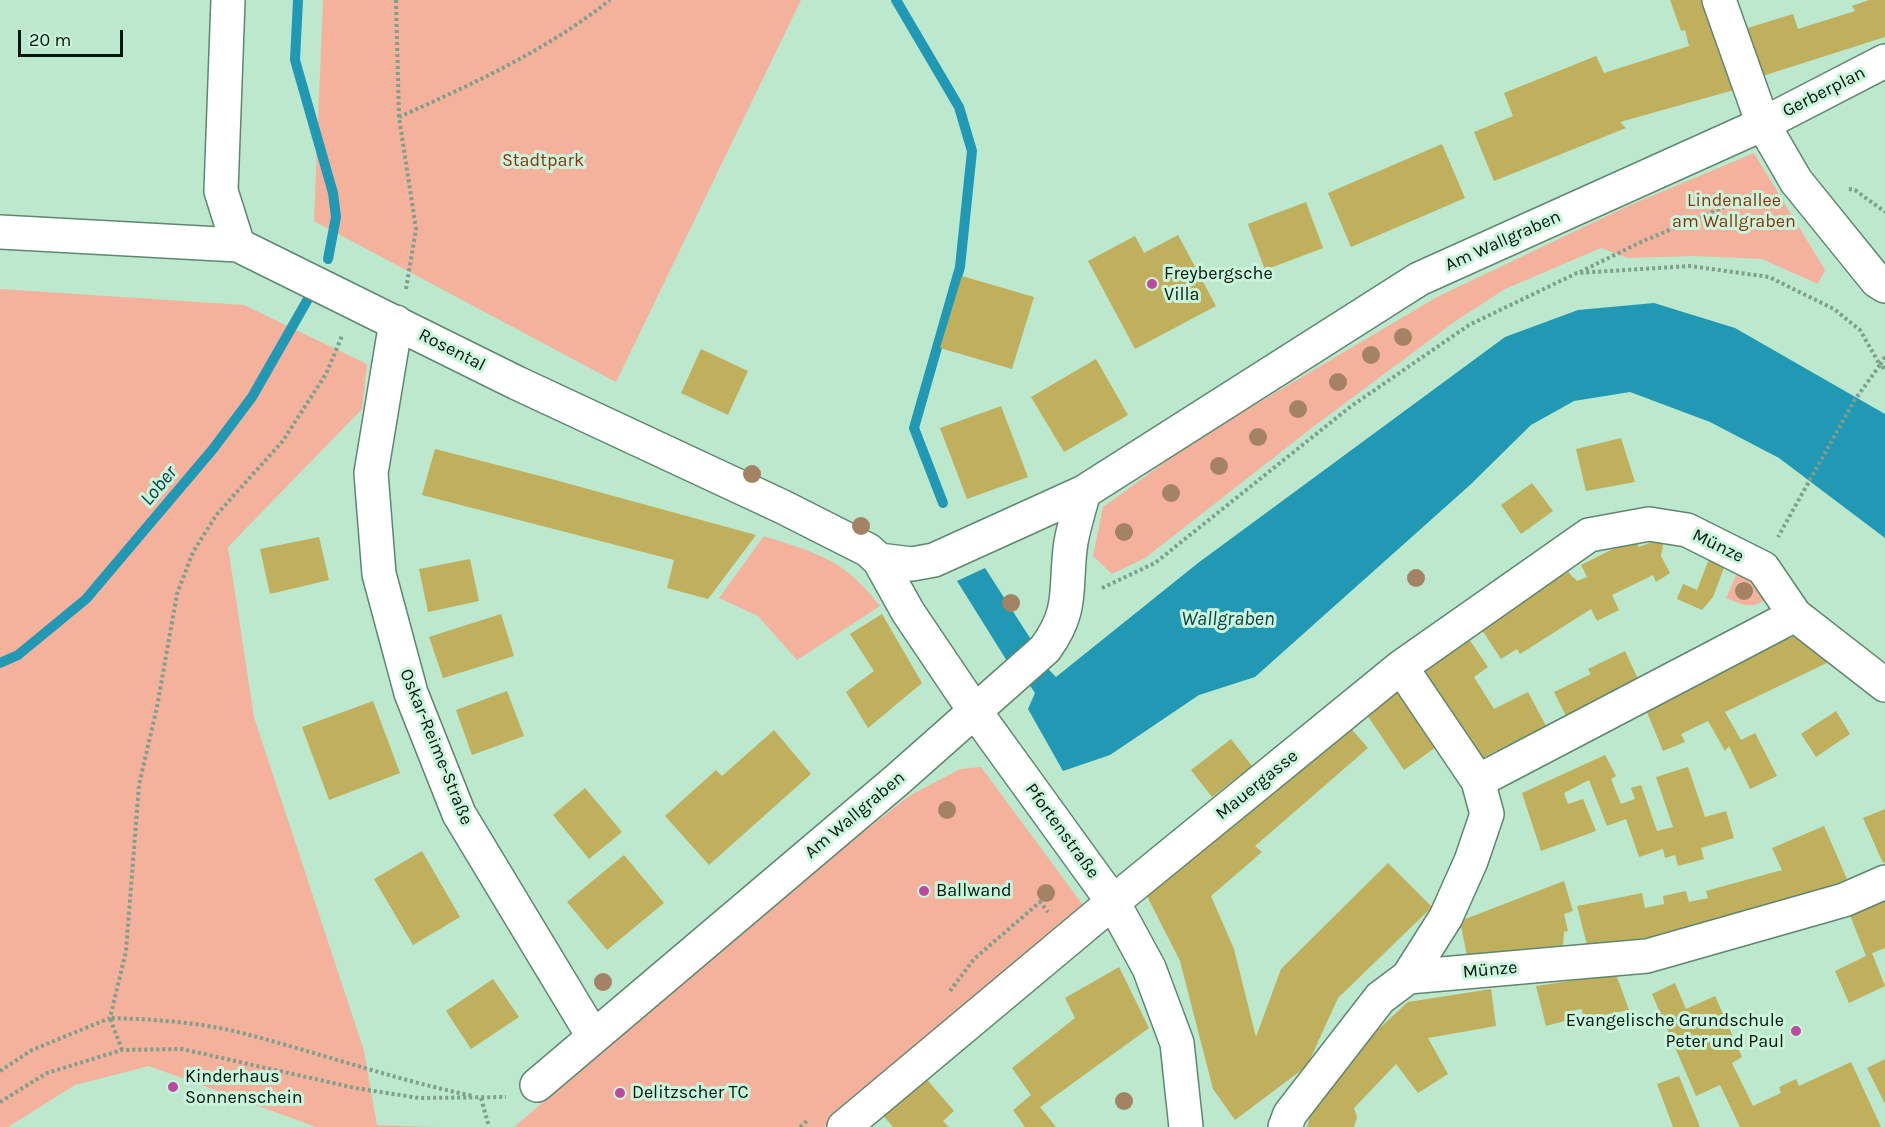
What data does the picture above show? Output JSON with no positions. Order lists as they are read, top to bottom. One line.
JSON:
{"streets":{"street":["Gerberplan","Am Wallgraben","Rosental","Münze","Oskar-Reime-Straße","Mauergasse","Pfortenstraße"]},"crossings":[["Gerberplan","Am Wallgraben"],["Am Wallgraben","Rosental"],["Am Wallgraben","Oskar-Reime-Straße"],["Am Wallgraben","Pfortenstraße"],["Rosental","Oskar-Reime-Straße"],["Rosental","Pfortenstraße"],["Münze","Mauergasse"],["Mauergasse","Pfortenstraße"]],"water":["Lober","Wallgraben"],"parks":["Stadtpark","Lindenallee am Wallgraben"],"places":["Freybergsche Villa","Ballwand","Evangelische Grundschule Peter und Paul","Kinderhaus Sonnenschein","Delitzscher TC"],"scale_bar":"20 m"}
